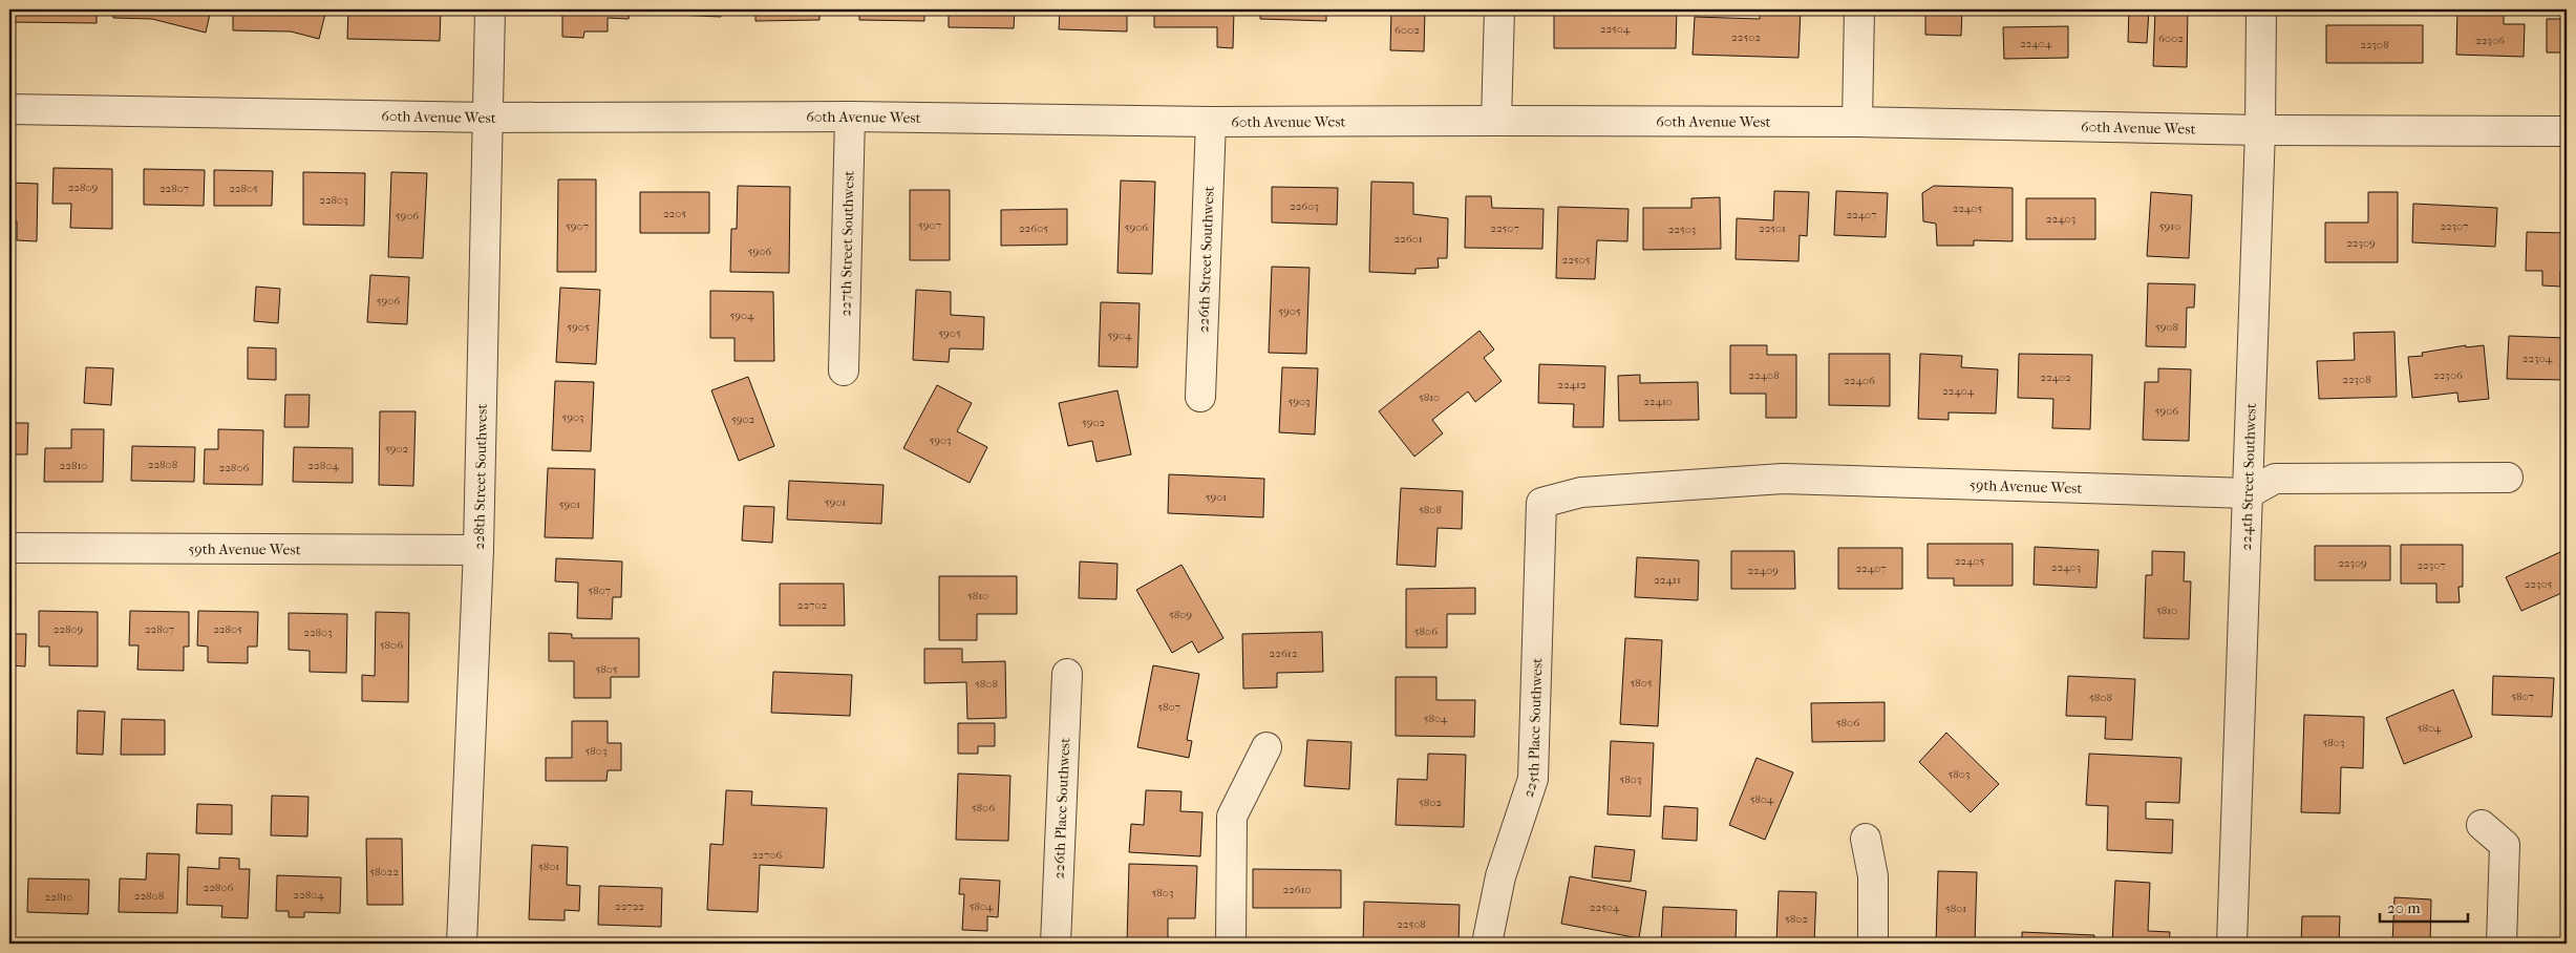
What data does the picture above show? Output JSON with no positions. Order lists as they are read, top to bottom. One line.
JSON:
{"streets":{"street":["60th Avenue West","227th Street Southwest","226th Street Southwest","228th Street Southwest","224th Street Southwest","59th Avenue West","225th Place Southwest","226th Place Southwest"]},"crossings":[["60th Avenue West","227th Street Southwest"],["60th Avenue West","226th Street Southwest"],["60th Avenue West","228th Street Southwest"],["60th Avenue West","224th Street Southwest"],["228th Street Southwest","59th Avenue West"],["224th Street Southwest","59th Avenue West"],["59th Avenue West","225th Place Southwest"]],"house_numbers":["22504","6002","22502","6002","22306","22404","22308","22809","22807","22805","22803","22603","22405","2205","22407","5906","22403","5907","5907","5910","22307","5906","22605","22507","22501","22503","22601","22309","5906","22505","5906","5905","5904","5905","5908","5905","5904","22304","22408","22306","22402","22308","22406","22412","22404","5810","5903","22410","5906","5903","5902","5902","5903","5902","22808","22810","22804","22806","5901","5901","5901","5808","22405","22309","22307","22403","22407","22409","22411","22305","5807","5810","22702","5810","5809","22809","22807","22805","5806","22803","5806","22612","5805","5805","5808","5807","5808","5807","5804","5806","5804","5803","5803","5803","5803","5804","5802","5806","22706","5801","58022","22806","22610","5803","22804","22808","22810","22722","5804","22504","5801","5802","22508"],"scale_bar":"20 m"}
